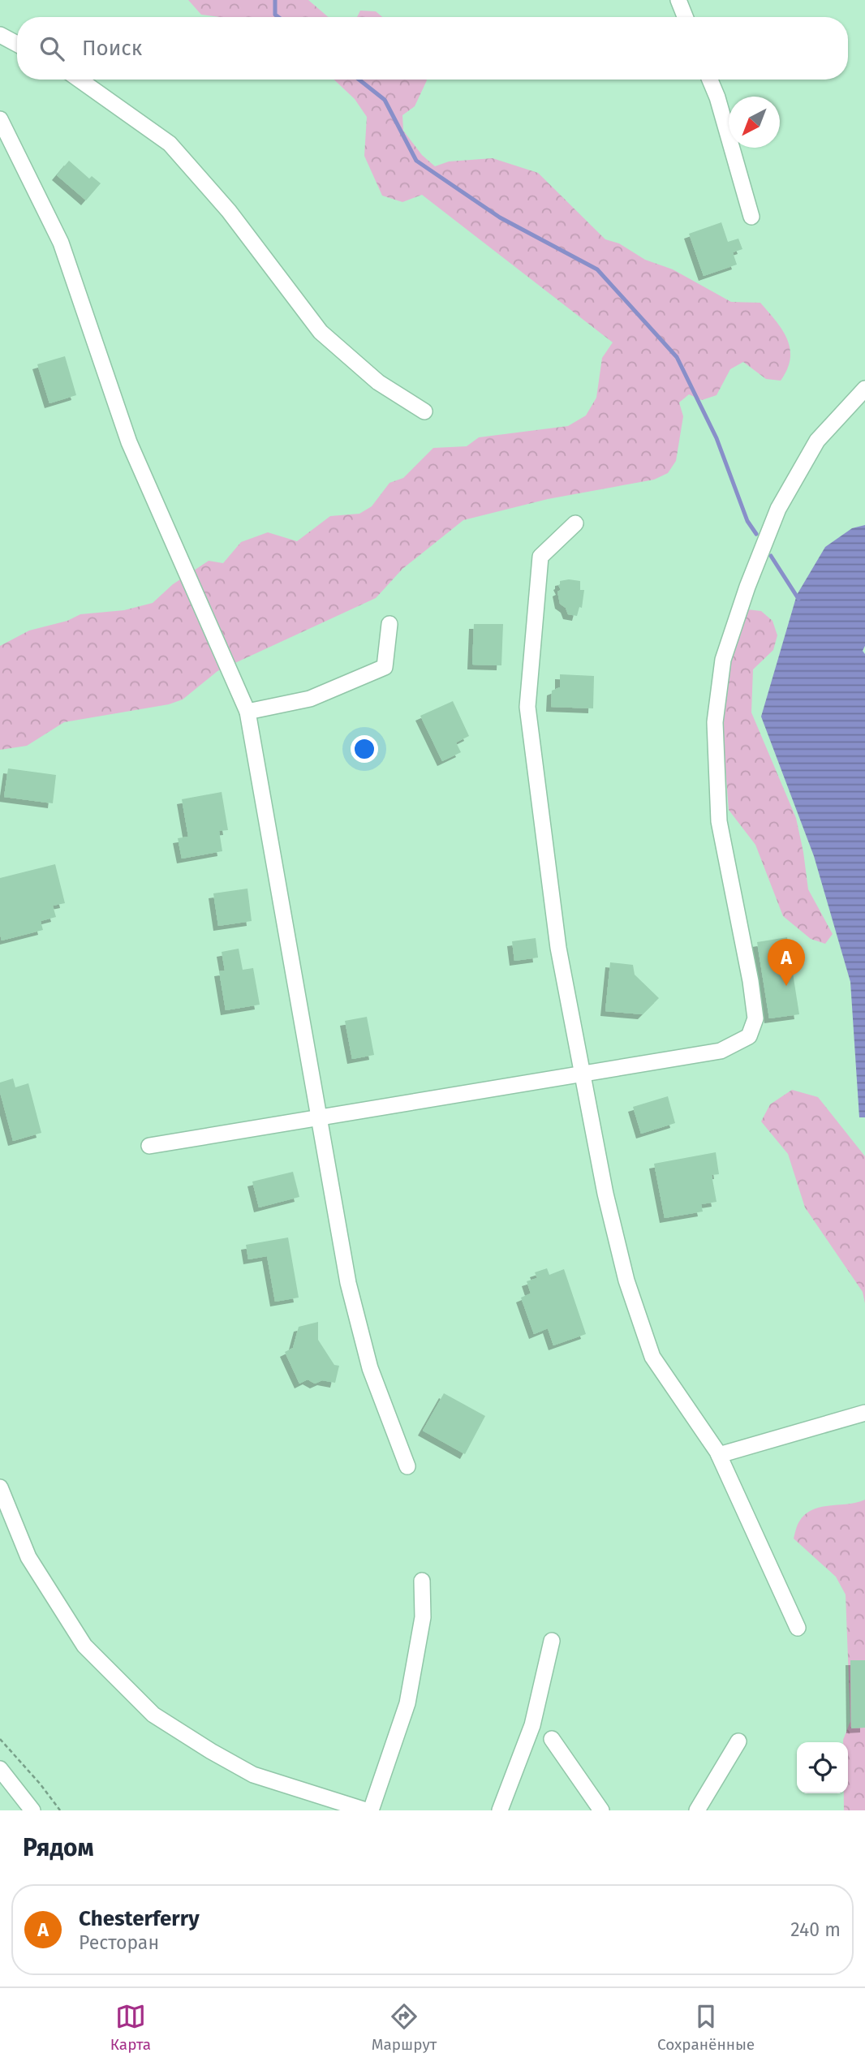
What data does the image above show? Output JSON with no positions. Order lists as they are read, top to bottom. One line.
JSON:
{"north":"bottom left","page":{"search":"Поиск","pins":"A","heading":"Рядом","list":[{"mark":"A","name":"Chesterferry","note":"Ресторан","value":"240 m"}],"nav":["Карта","Маршрут","Сохранённые"]}}
